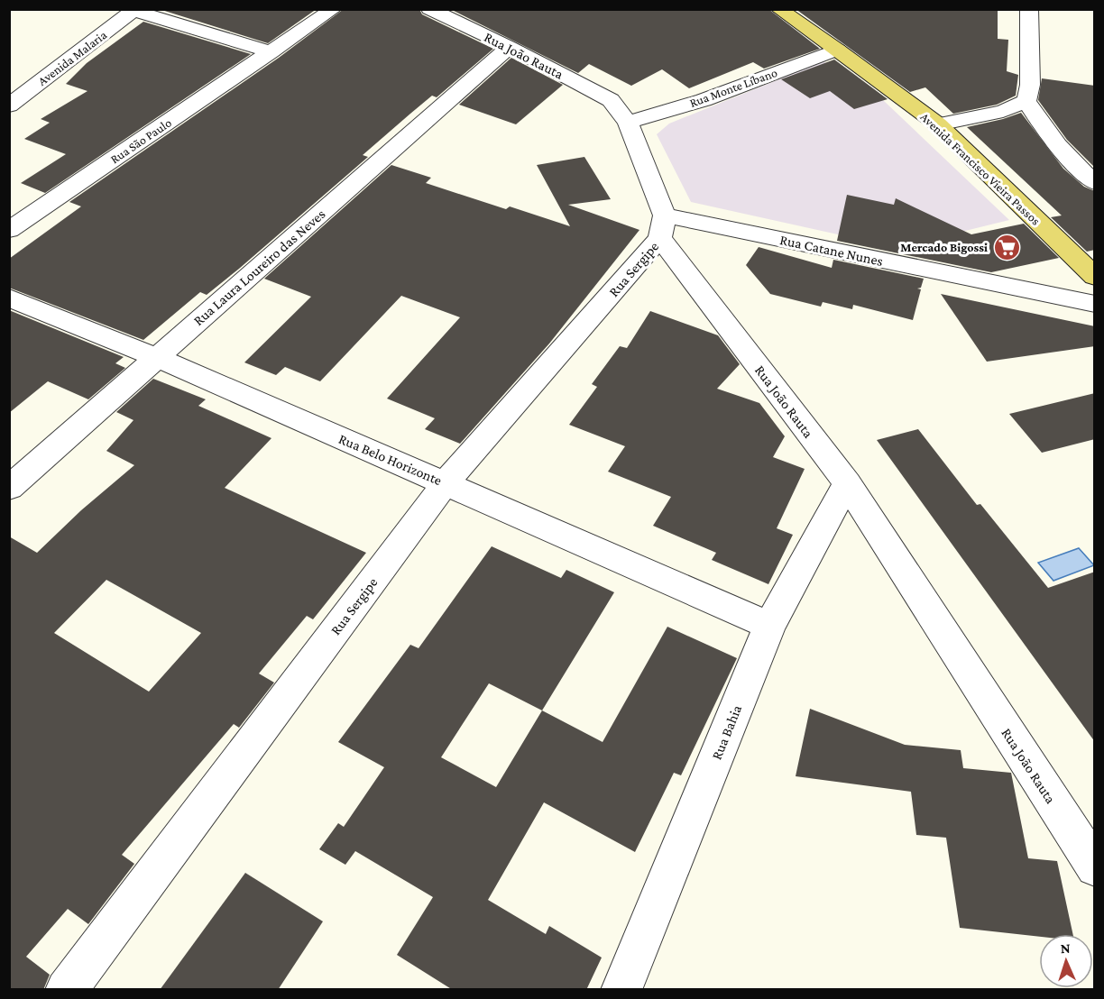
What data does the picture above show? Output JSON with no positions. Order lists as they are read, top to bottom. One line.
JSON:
{"streets":{"main road":["Avenida Francisco Vieira Passos"],"street":["Rua João Rauta","Avenida Malaria","Rua Monte Líbano","Rua São Paulo","Rua Catane Nunes","Rua Laura Loureiro das Neves","Rua Sergipe","Rua Belo Horizonte","Rua Bahia"]},"crossings":[["Rua João Rauta","Rua Monte Líbano"],["Rua João Rauta","Rua Catane Nunes"],["Rua João Rauta","Rua Laura Loureiro das Neves"],["Rua João Rauta","Rua Sergipe"],["Rua João Rauta","Rua Bahia"],["Rua Monte Líbano","Avenida Francisco Vieira Passos"],["Rua Catane Nunes","Rua Sergipe"],["Rua Laura Loureiro das Neves","Rua Belo Horizonte"],["Rua Sergipe","Rua Belo Horizonte"],["Rua Belo Horizonte","Rua Bahia"]],"places":{"supermarket":["Mercado Bigossi"]},"north":"top"}
